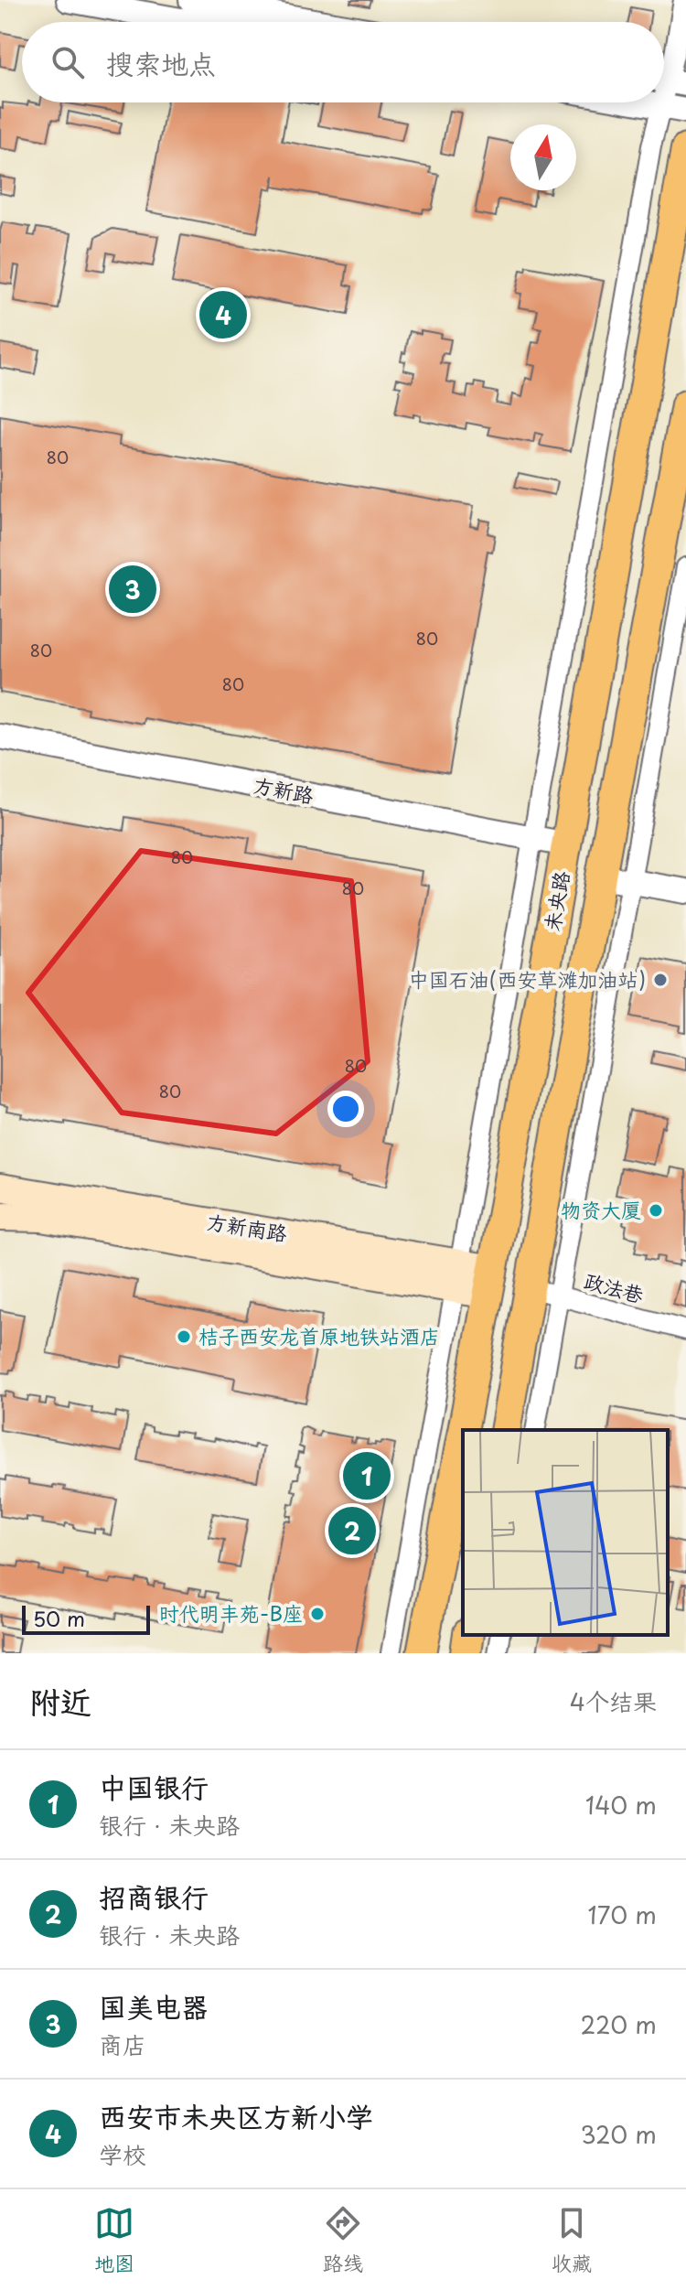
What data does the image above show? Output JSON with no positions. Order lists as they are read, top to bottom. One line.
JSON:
{"streets":{"main road":["未央路","方新南路"],"street":["方新路","政法巷"]},"crossings":[["方新路","未央路"],["未央路","方新南路"],["未央路","政法巷"]],"places":["中国石油(西安草滩加油站)","物资大厦","桔子西安龙首原地铁站酒店","时代明丰苑-B座"],"house_numbers":["80","80","80","80","80","80","80","80"],"scale_bar":"50 m","north":"top","page":{"search":"搜索地点","pins":["4","3","1","2"],"scale":"50 m","heading":["附近","4个结果"],"list":[{"mark":"1","name":"中国银行","note":"银行 · 未央路","value":"140 m"},{"mark":"2","name":"招商银行","note":"银行 · 未央路","value":"170 m"},{"mark":"3","name":"国美电器","note":"商店","value":"220 m"},{"mark":"4","name":"西安市未央区方新小学","note":"学校","value":"320 m"}],"nav":["地图","路线","收藏"]}}
